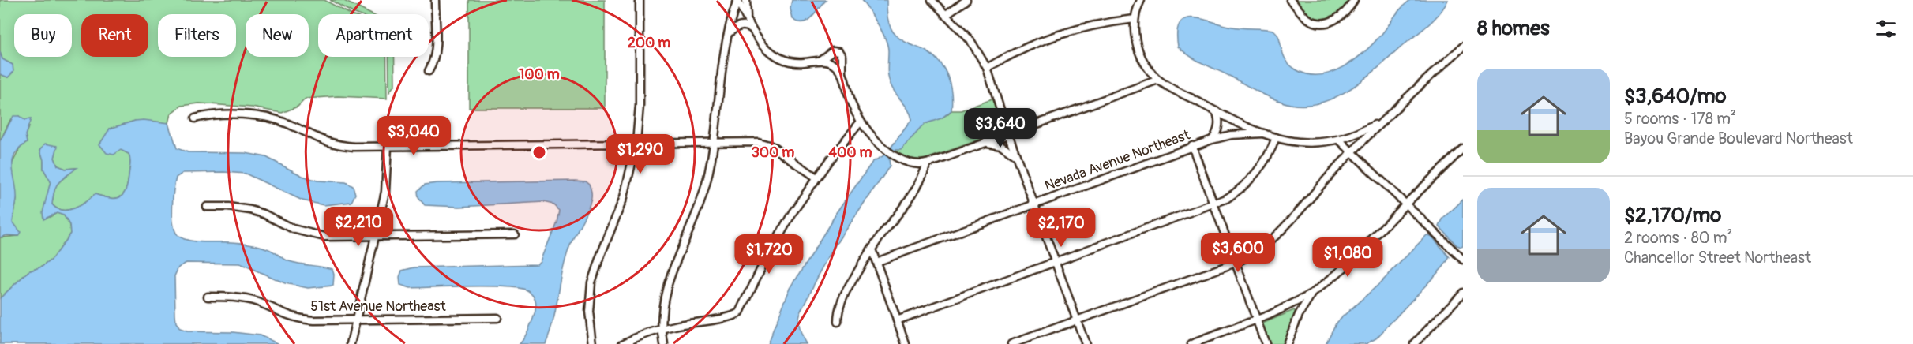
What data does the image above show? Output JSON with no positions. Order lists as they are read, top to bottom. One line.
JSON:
{"streets":{"street":["Nevada Avenue Northeast","51st Avenue Northeast"]},"page":{"heading":"8 homes","chip":["Buy","Rent","Filters","New","Apartment"],"list":[{"name":"$3,640/mo","note":"5 rooms · 178 m² · Bayou Grande Boulevard Northeast"},{"name":"$2,170/mo","note":"2 rooms · 80 m² · Chancellor Street Northeast"}],"price":["$3,640","$3,040","$1,290","$2,210","$2,170","$3,600","$1,720","$1,080"]},"rings":["200 m","100 m","300 m","400 m"]}
